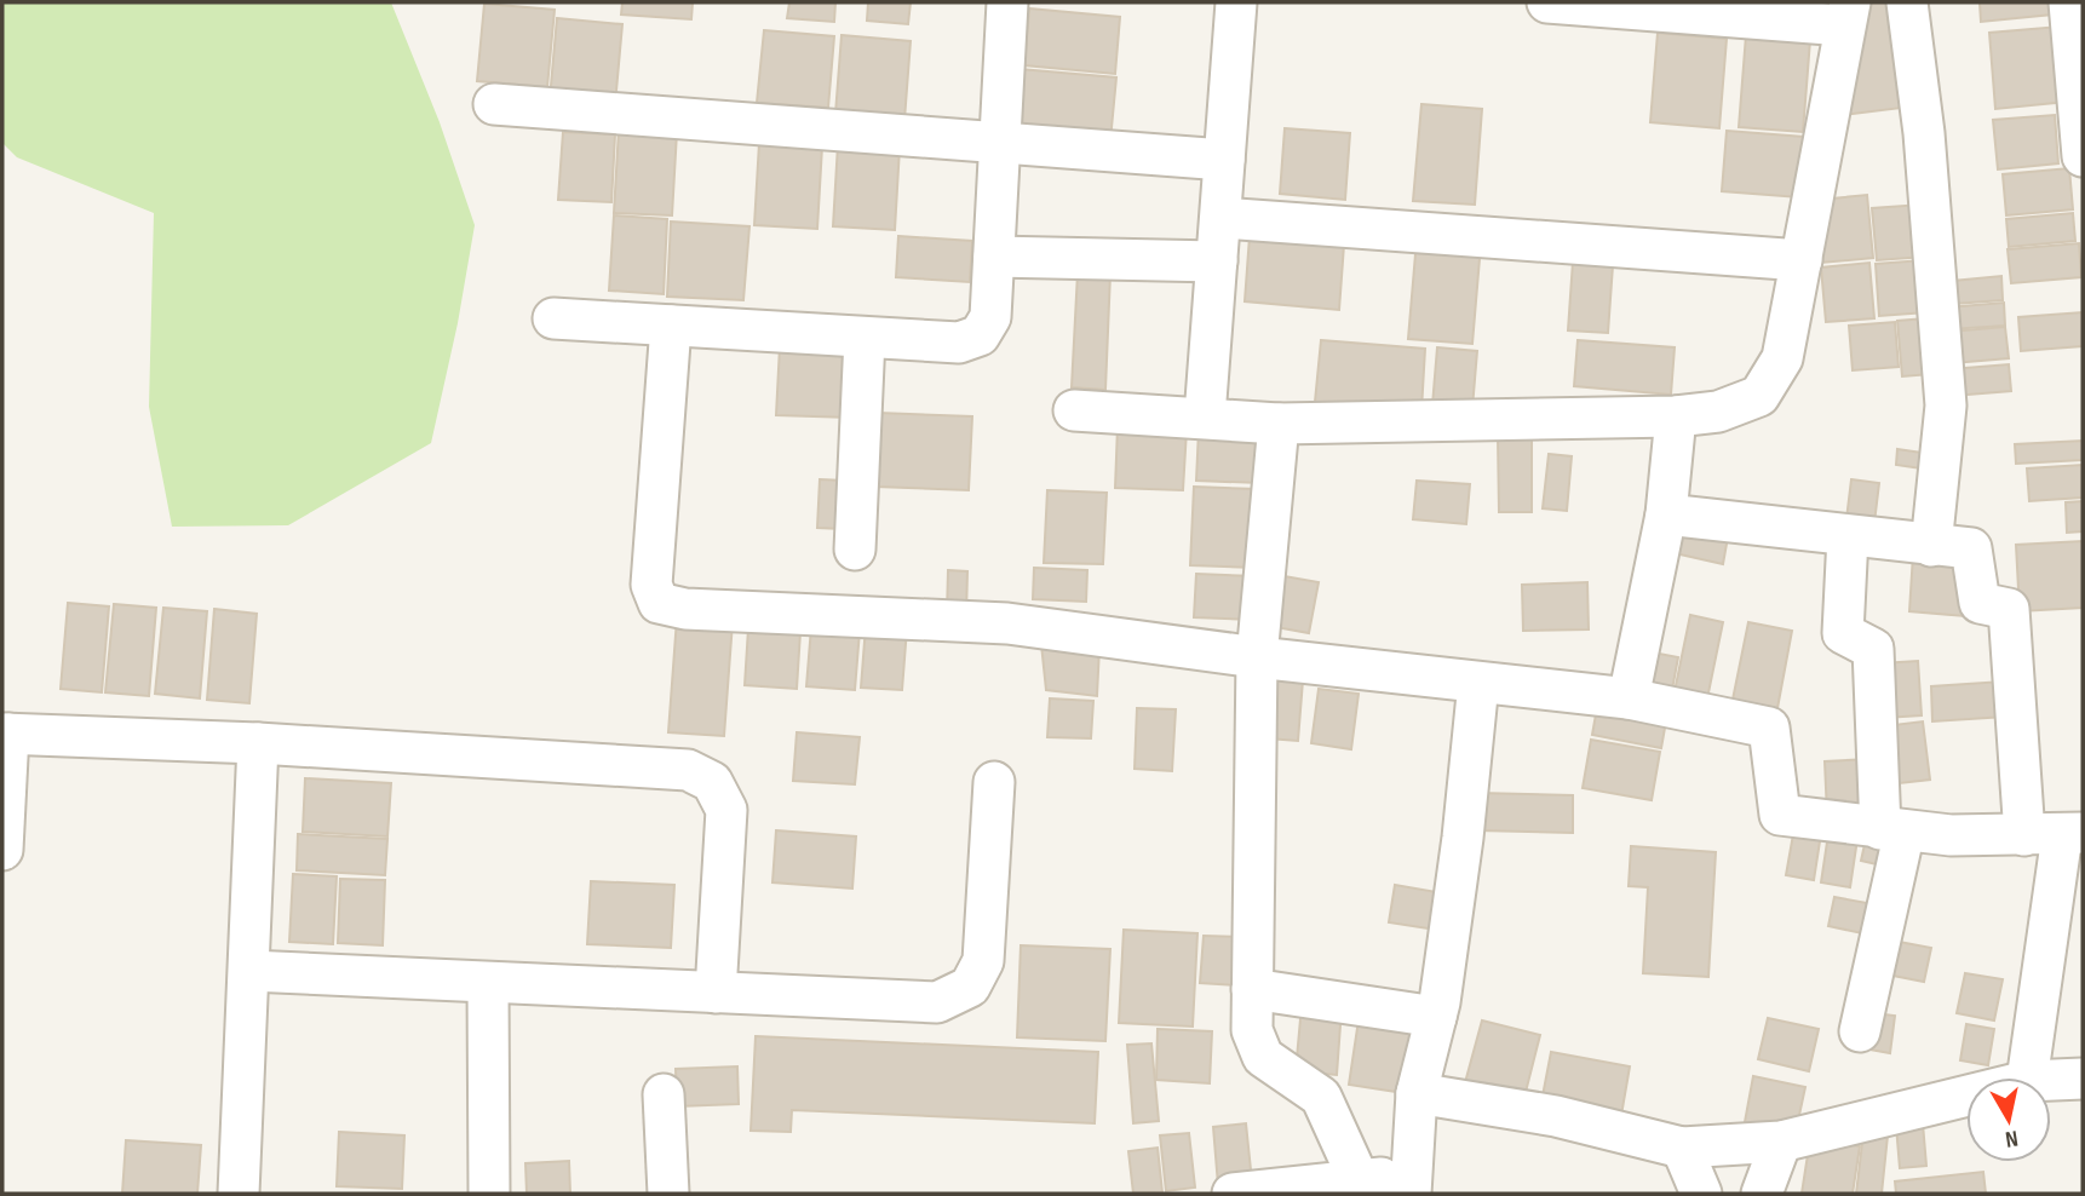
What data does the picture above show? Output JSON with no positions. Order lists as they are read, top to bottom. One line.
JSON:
{"north":"bottom"}
